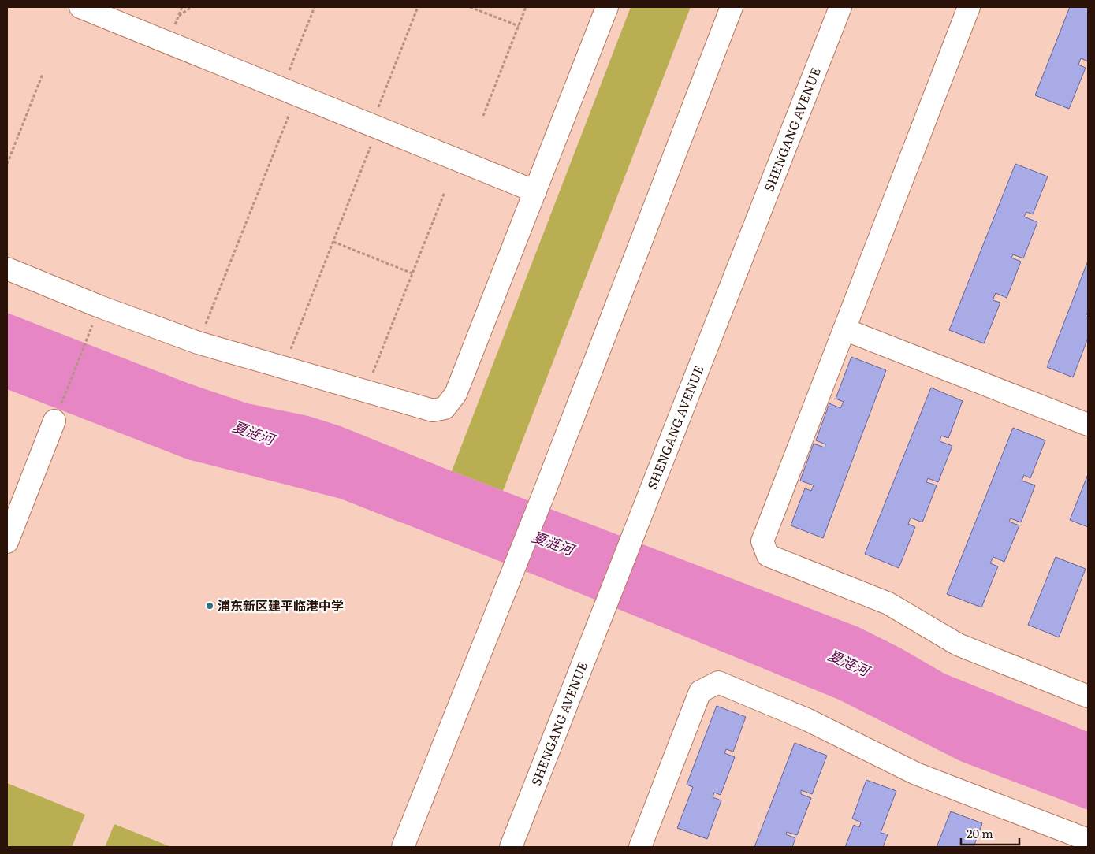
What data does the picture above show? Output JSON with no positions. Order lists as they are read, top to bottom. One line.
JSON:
{"streets":{"main road":["SHENGANG AVENUE"]},"water":["夏涟河"],"places":["浦东新区建平临港中学"],"scale_bar":"20 m"}
